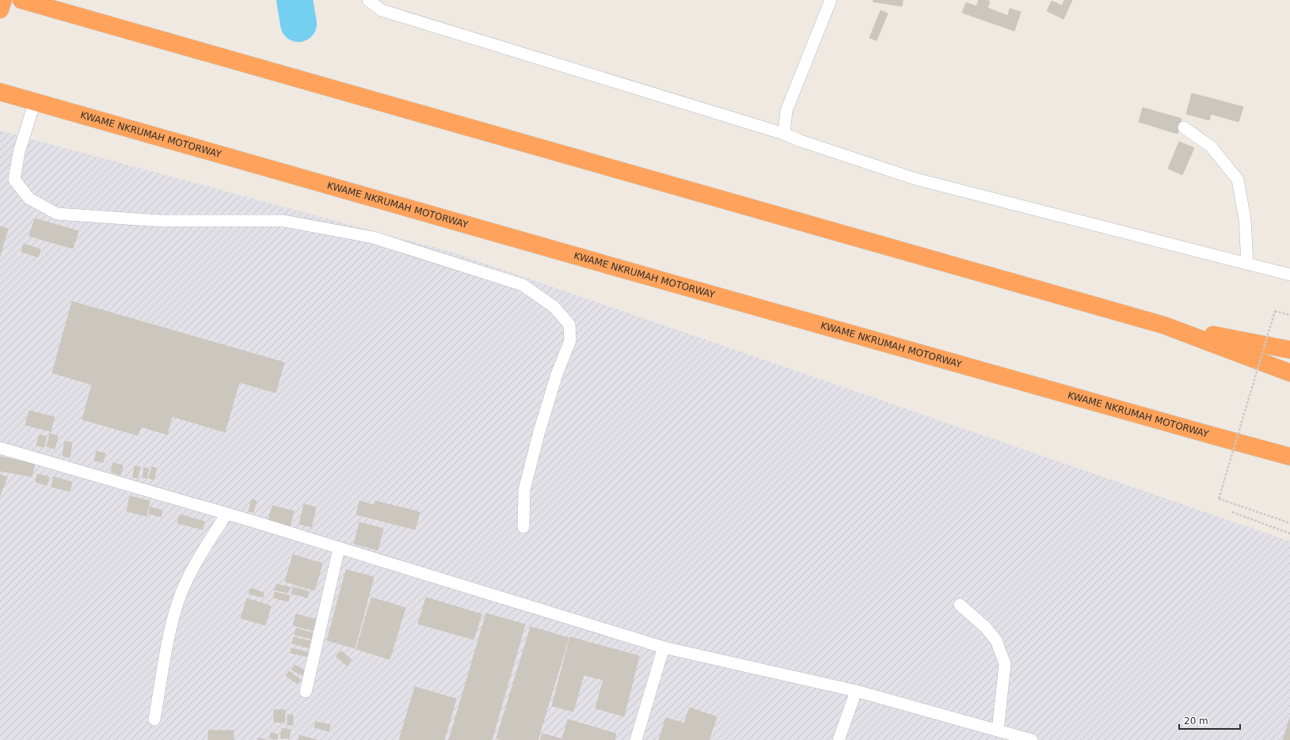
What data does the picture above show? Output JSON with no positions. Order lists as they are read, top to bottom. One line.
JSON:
{"streets":{"highway":["KWAME NKRUMAH MOTORWAY"]},"scale_bar":"20 m"}
